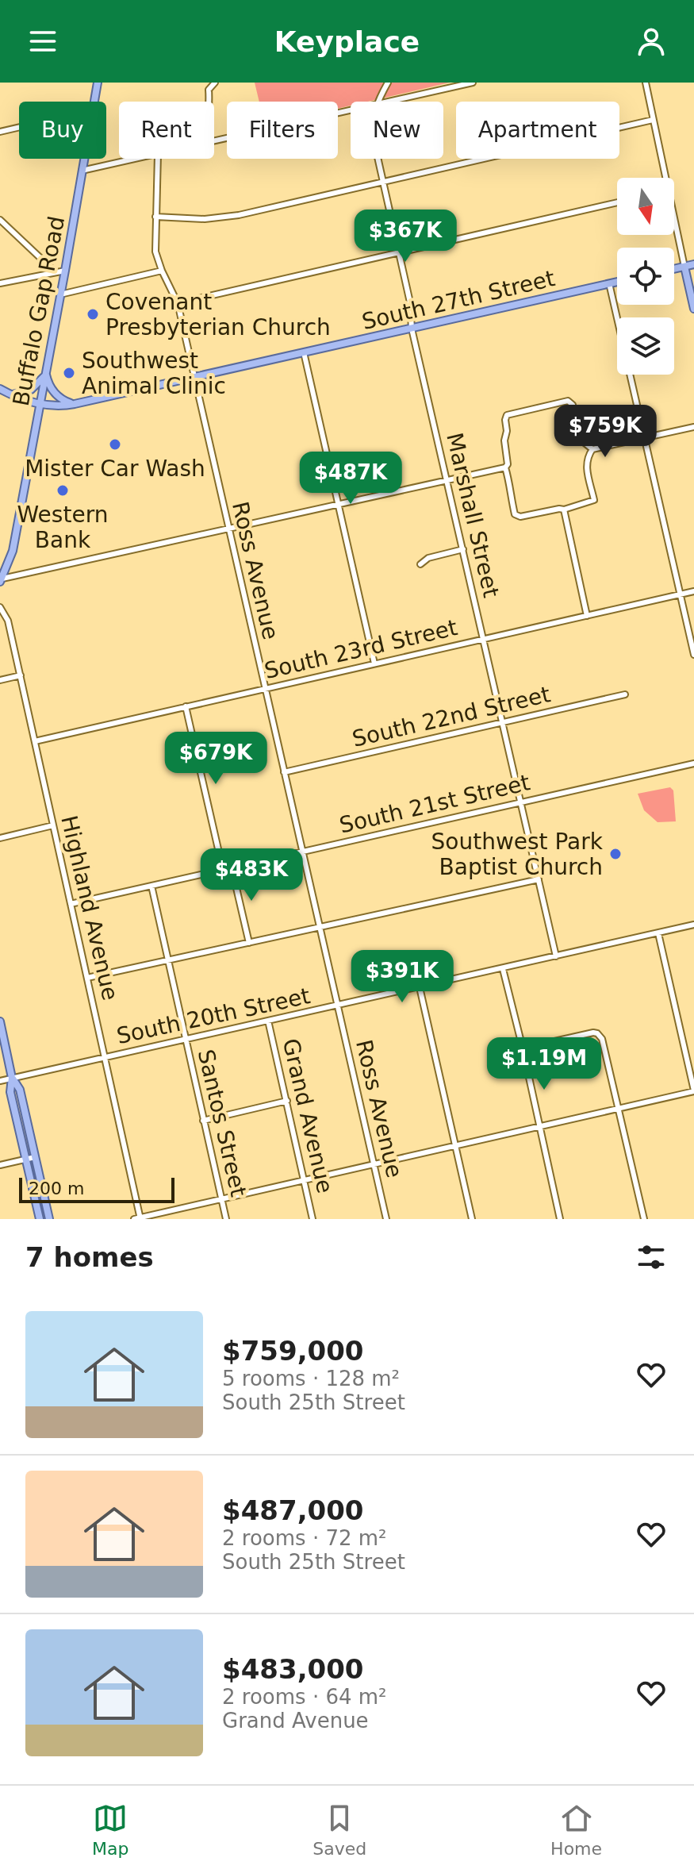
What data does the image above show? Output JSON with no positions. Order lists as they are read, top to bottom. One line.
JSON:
{"streets":{"main road":["South 27th Street","Buffalo Gap Road"],"street":["Marshall Street","Ross Avenue","South 23rd Street","South 22nd Street","South 21st Street","Highland Avenue","South 20th Street","Grand Avenue","Santos Street"]},"crossings":[["South 27th Street","Buffalo Gap Road"],["South 27th Street","Marshall Street"],["South 27th Street","Ross Avenue"],["Marshall Street","South 23rd Street"],["Marshall Street","South 22nd Street"],["Marshall Street","South 21st Street"],["Marshall Street","South 20th Street"],["Ross Avenue","South 23rd Street"],["Ross Avenue","South 22nd Street"],["Ross Avenue","South 21st Street"],["Ross Avenue","South 20th Street"],["South 23rd Street","Highland Avenue"],["South 21st Street","Highland Avenue"],["South 21st Street","Santos Street"],["Highland Avenue","South 20th Street"],["South 20th Street","Grand Avenue"],["South 20th Street","Santos Street"]],"places":["Covenant Presbyterian Church","Southwest Animal Clinic","Mister Car Wash","Western Bank","Southwest Park Baptist Church"],"scale_bar":"200 m","north":"bottom","page":{"header":"Keyplace","chip":["Buy","Rent","Filters","New","Apartment"],"price":["$367K","$759K","$487K","$679K","$483K","$391K","$1.19M"],"scale":"200 m","heading":"7 homes","list":[{"name":"$759,000","note":"5 rooms · 128 m² · South 25th Street"},{"name":"$487,000","note":"2 rooms · 72 m² · South 25th Street"},{"name":"$483,000","note":"2 rooms · 64 m² · Grand Avenue"}],"tabs":["Map","Saved","Home"]}}
